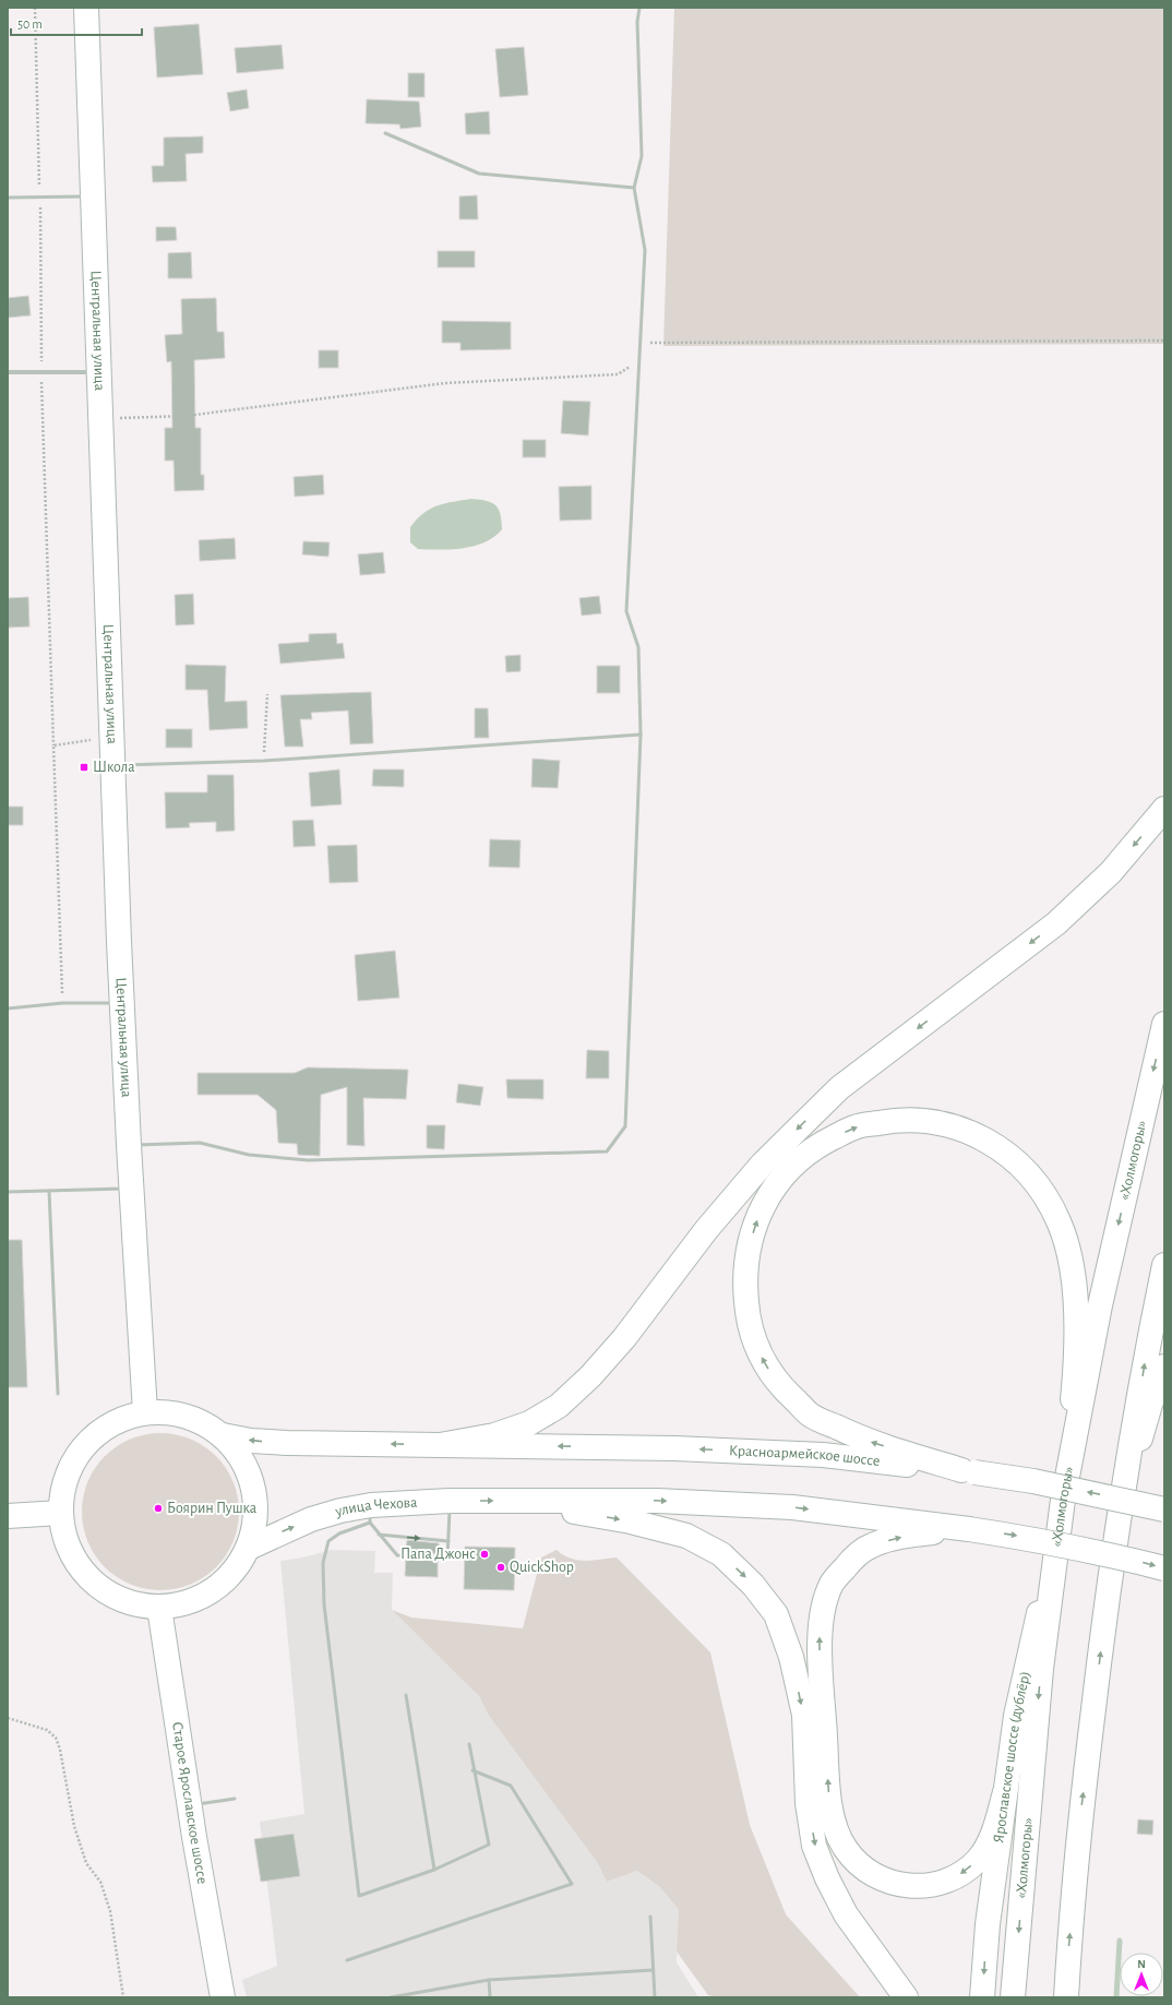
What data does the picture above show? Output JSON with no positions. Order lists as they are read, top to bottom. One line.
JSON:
{"streets":{"main road":["Центральная улица","«Холмогоры»","Красноармейское шоссе","улица Чехова","Ярославское шоссе (дублёр)","Старое Ярославское шоссе"]},"crossings":[["«Холмогоры»","Ярославское шоссе (дублёр)"]],"places":{"transit":["Школа"],"other":["Боярин Пушка","Папа Джонс","QuickShop"]},"scale_bar":"50 m","north":"top"}
